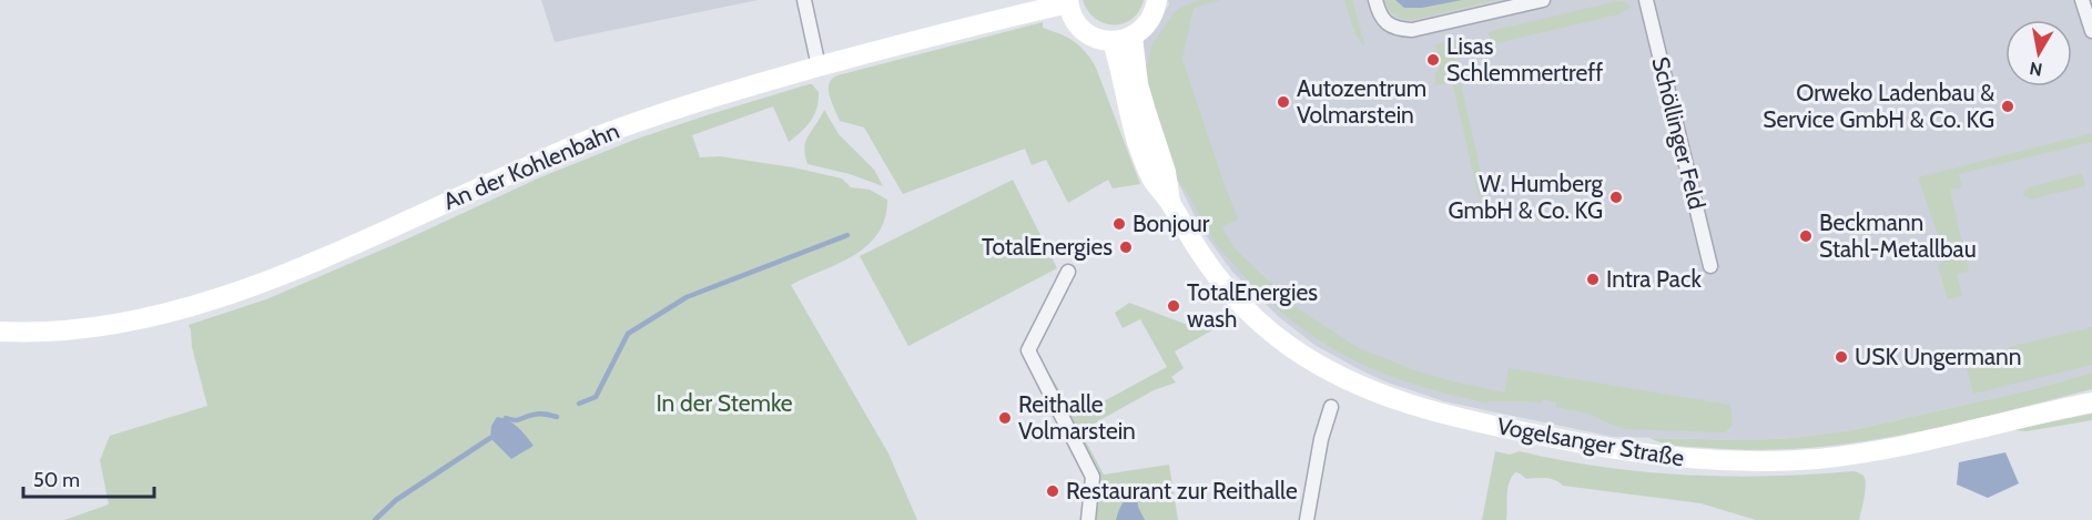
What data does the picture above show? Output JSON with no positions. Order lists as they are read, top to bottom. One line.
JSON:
{"streets":{"main road":["An der Kohlenbahn","Vogelsanger Straße"],"street":["Schöllinger Feld"]},"parks":["In der Stemke"],"places":["Lisas Schlemmertreff","Autozentrum Volmarstein","Orweko Ladenbau & Service GmbH & Co. KG","W. Humberg GmbH & Co. KG","Bonjour","Beckmann Stahl-Metallbau","TotalEnergies","Intra Pack","TotalEnergies wash","USK Ungermann","Reithalle Volmarstein","Restaurant zur Reithalle"],"scale_bar":"50 m","north":"bottom"}
